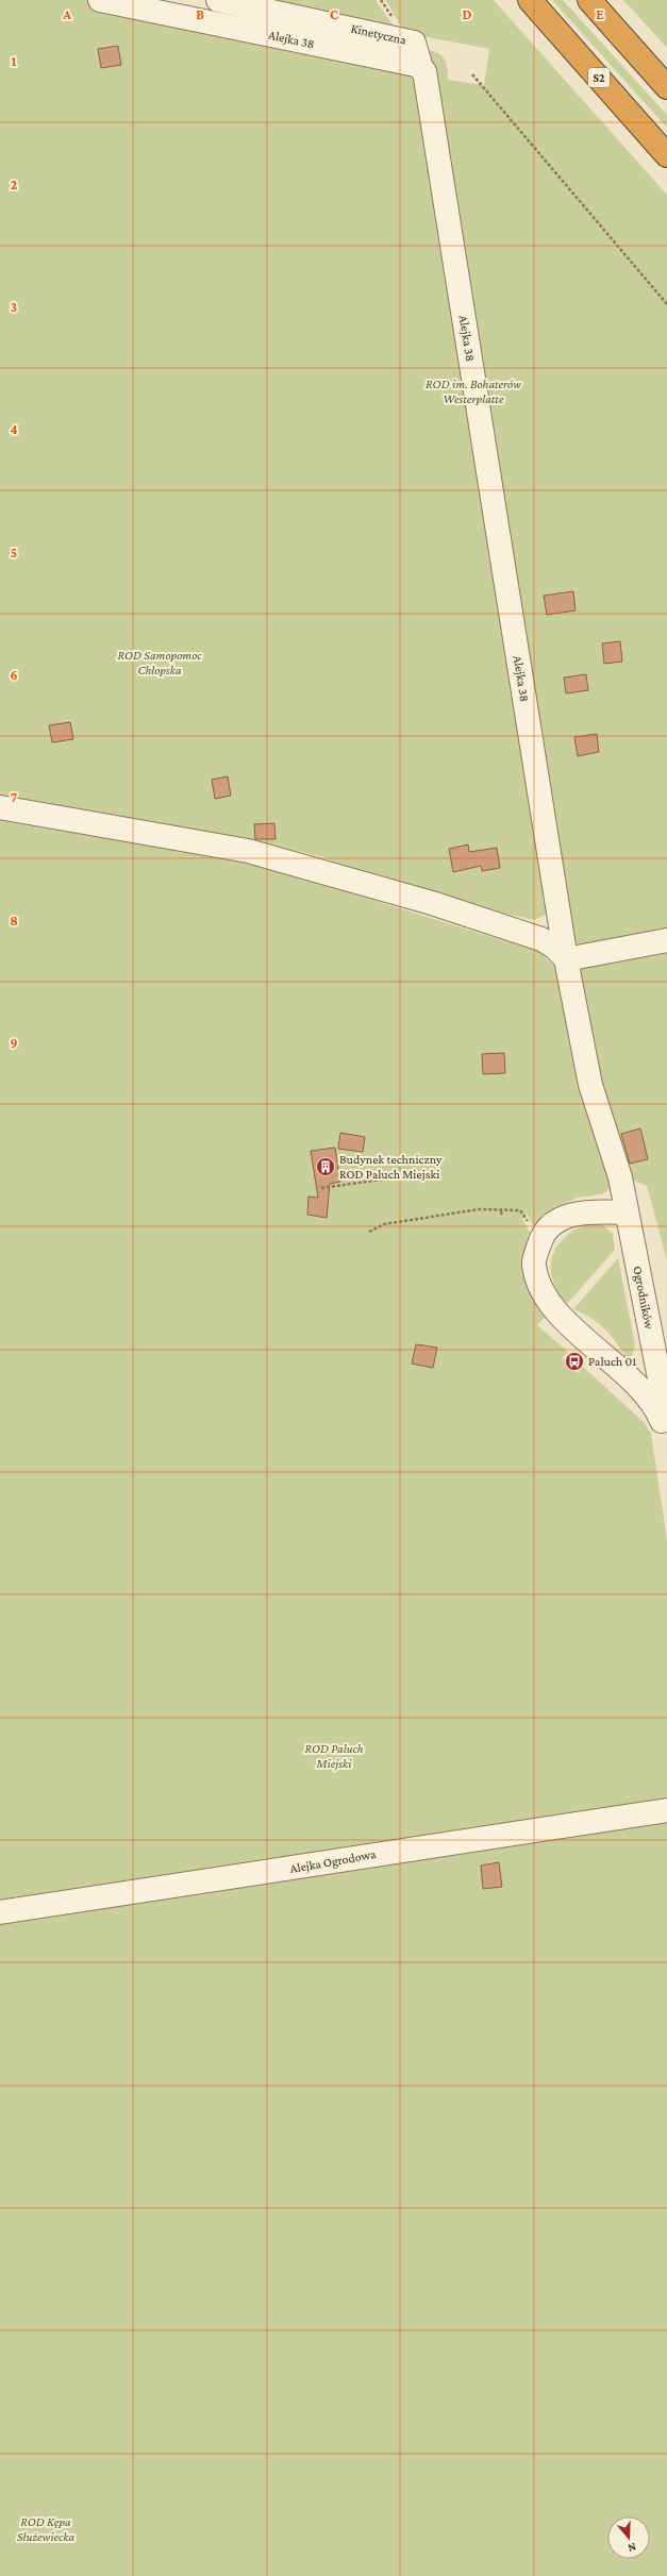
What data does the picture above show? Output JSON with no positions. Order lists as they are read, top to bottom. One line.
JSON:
{"streets":{"highway":["S2"],"street":["Kinetyczna","Alejka 38","Ogrodników","Alejka Ogrodowa"]},"crossings":[["Kinetyczna","Alejka 38"],["Alejka 38","Ogrodników"]],"parks":["ROD im. Bohaterów Westerplatte","ROD Samopomoc Chłopska","ROD Paluch Miejski","ROD Kępa Służewiecka"],"places":{"building":["Budynek techniczny ROD Paluch Miejski"],"bus stop":["Paluch 01"]},"north":"bottom","grid":{"columns":["A","B","C","D","E"],"rows":["1","2","3","4","5","6","7","8","9"]}}
